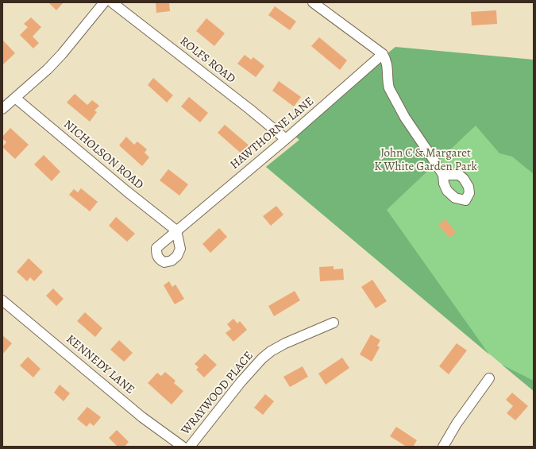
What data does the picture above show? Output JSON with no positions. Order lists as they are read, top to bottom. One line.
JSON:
{"streets":{"street":["ROLFS ROAD","HAWTHORNE LANE","NICHOLSON ROAD","KENNEDY LANE","WRAYWOOD PLACE"]},"crossings":[["ROLFS ROAD","HAWTHORNE LANE"],["HAWTHORNE LANE","NICHOLSON ROAD"]],"parks":["John C & Margaret K White Garden Park"]}
